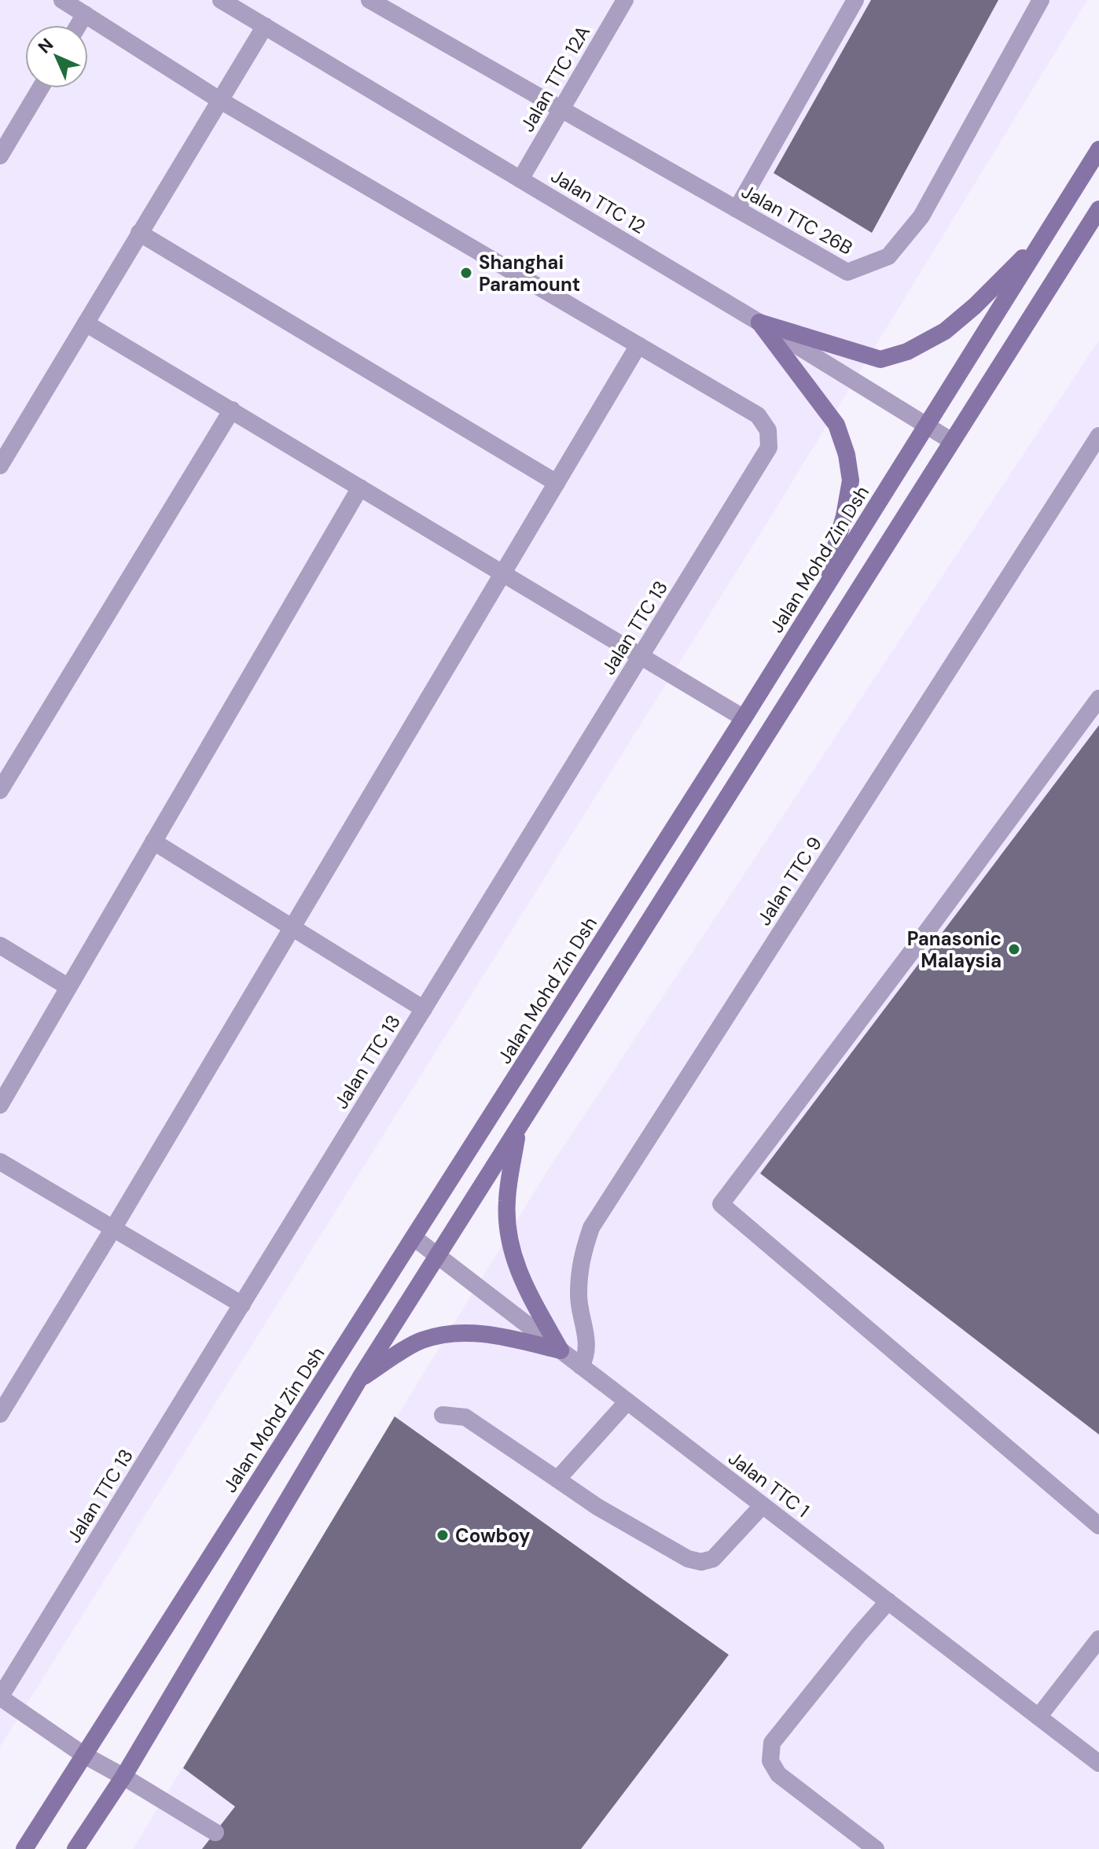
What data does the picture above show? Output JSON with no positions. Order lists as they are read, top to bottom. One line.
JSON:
{"streets":{"main road":["Jalan Mohd Zin Dsh"],"street":["Jalan TTC 12A","Jalan TTC 12","Jalan TTC 26B","Jalan TTC 13","Jalan TTC 9","Jalan TTC 1"]},"crossings":[["Jalan TTC 12A","Jalan TTC 12"],["Jalan TTC 12A","Jalan TTC 26B"],["Jalan TTC 12","Jalan Mohd Zin Dsh"],["Jalan Mohd Zin Dsh","Jalan TTC 1"],["Jalan TTC 9","Jalan TTC 1"]],"places":["Shanghai Paramount","Panasonic Malaysia","Cowboy"],"north":"top left"}
